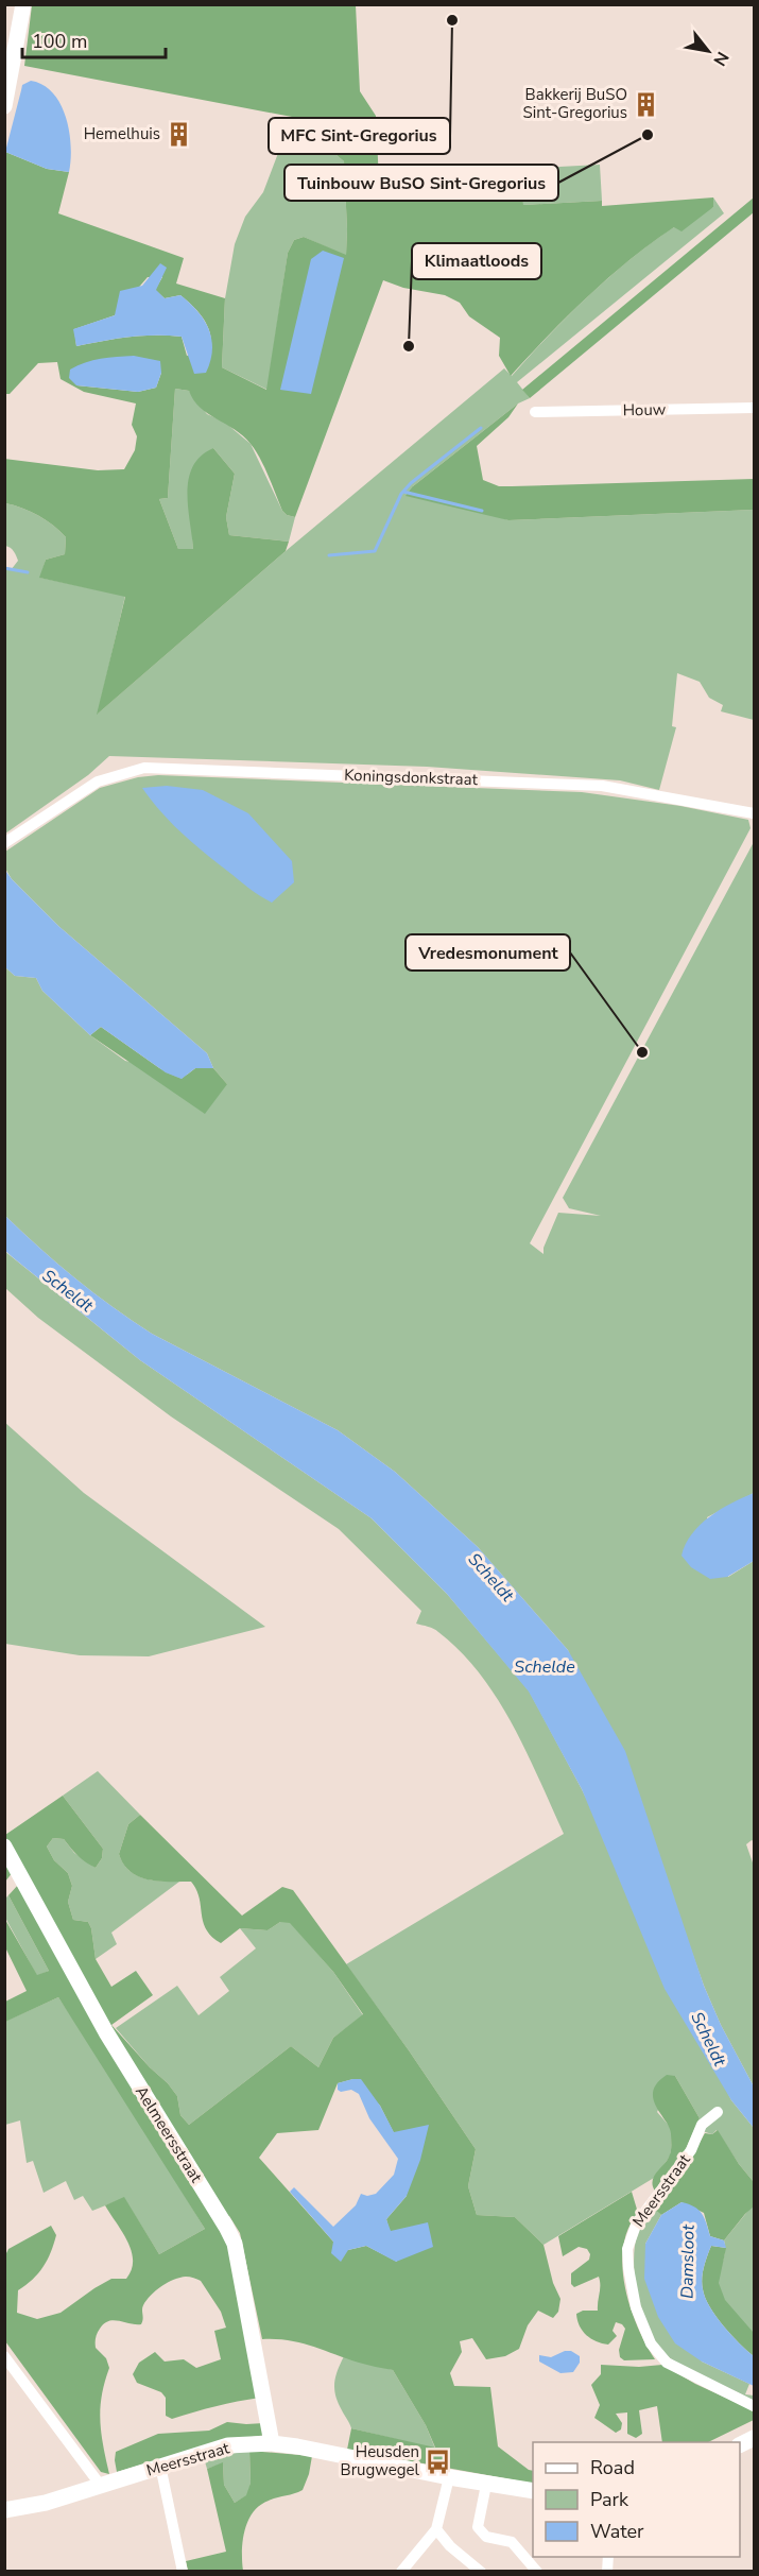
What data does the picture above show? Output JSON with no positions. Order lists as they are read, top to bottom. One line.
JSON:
{"streets":{"main road":["Aelmeersstraat","Meersstraat"],"street":["Houw","Koningsdonkstraat"]},"crossings":[["Aelmeersstraat","Meersstraat"]],"water":["Scheldt","Schelde","Damsloot"],"places":{"other":["MFC Sint-Gregorius","Tuinbouw BuSO Sint-Gregorius","Klimaatloods","Vredesmonument"],"building":["Bakkerij BuSO Sint-Gregorius","Hemelhuis"],"bus stop":["Heusden Brugwegel"]},"legend":["Road","Park","Water"],"scale_bar":"100 m","north":"bottom right"}
